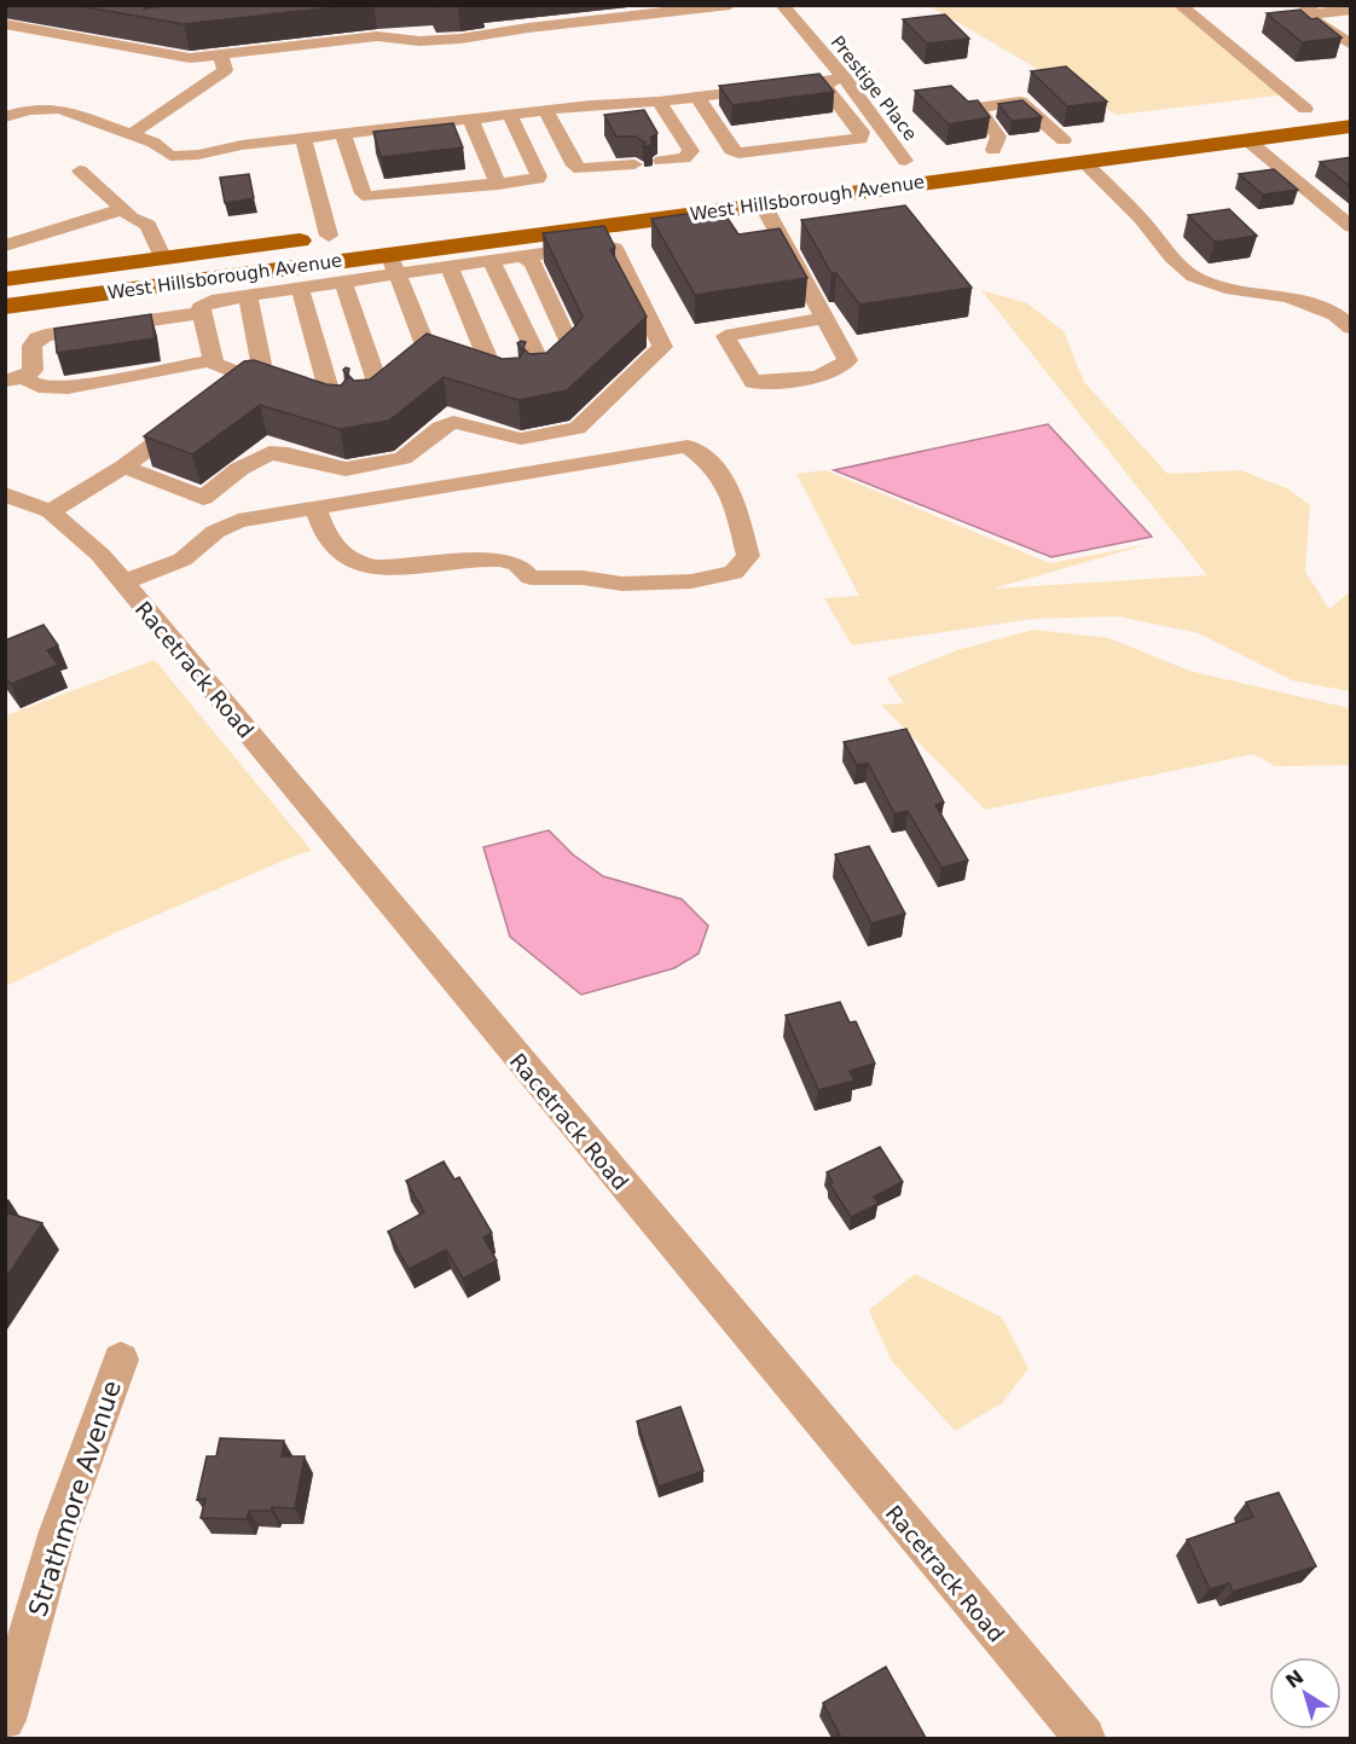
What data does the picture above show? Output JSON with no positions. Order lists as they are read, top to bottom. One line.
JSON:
{"streets":{"main road":["West Hillsborough Avenue"],"street":["Prestige Place","Racetrack Road","Strathmore Avenue"]},"crossings":[["Prestige Place","West Hillsborough Avenue"]],"north":"top left"}
